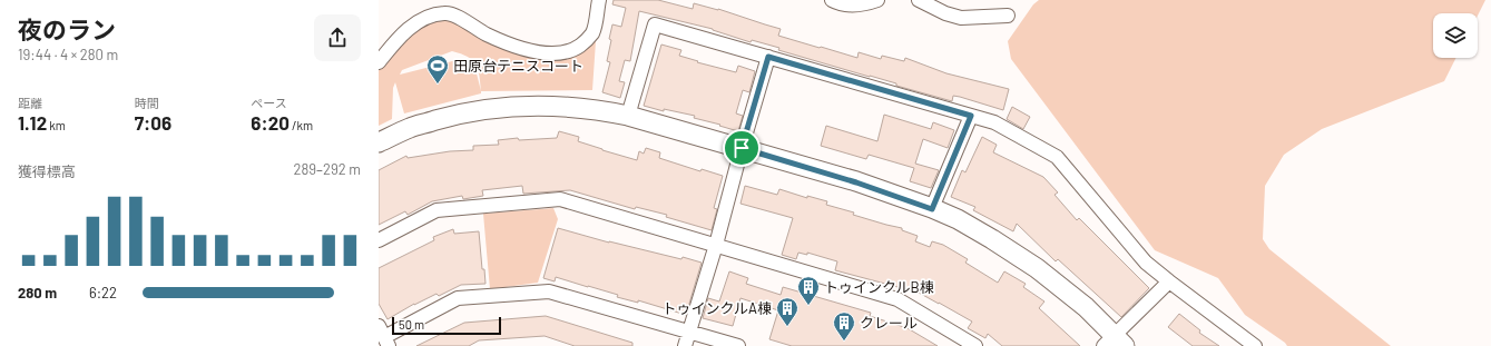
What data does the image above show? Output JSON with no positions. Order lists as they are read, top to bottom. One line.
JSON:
{"places":{"sports":["田原台テニスコート"],"building":["トゥインクルB棟","トゥインクルA棟","クレール"]},"scale_bar":"50 m","page":{"heading":["夜のラン","19:44 · 4 × 280 m"],"stats":[["距離","1.12 km"],["時間","7:06"],["ペース","6:20 /km"]],"chart":["獲得標高","289–292 m"],"list":[{"name":"280 m","note":"6:22"}],"scale":"50 m"}}
